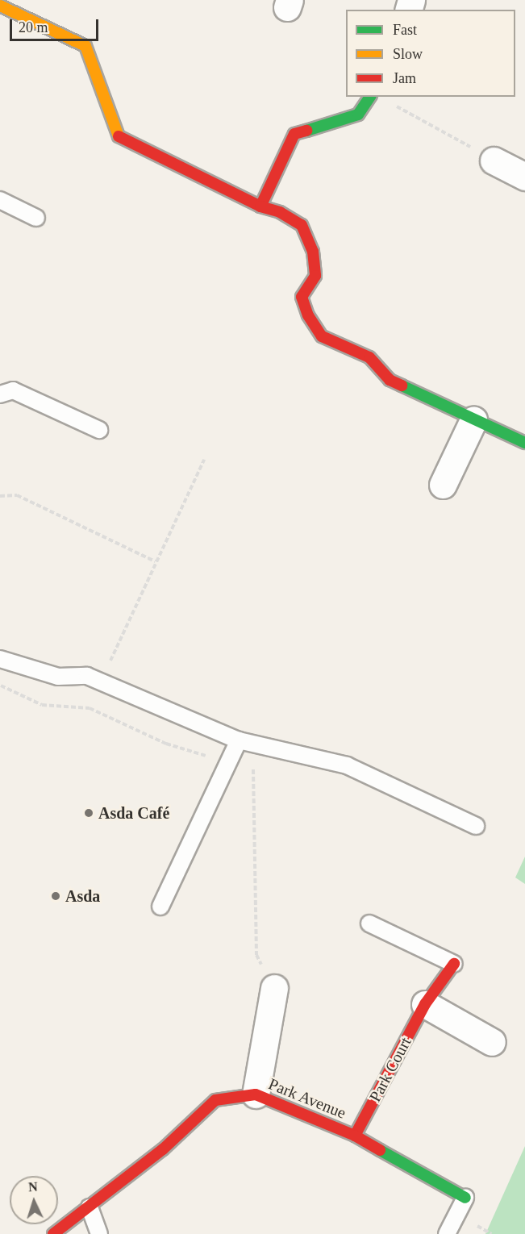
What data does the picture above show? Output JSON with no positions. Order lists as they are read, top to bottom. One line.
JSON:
{"streets":{"street":["Park Court","Park Avenue"]},"crossings":[["Park Court","Park Avenue"]],"places":["Asda Café","Asda"],"legend":["Fast","Slow","Jam"],"scale_bar":"20 m","north":"top"}
